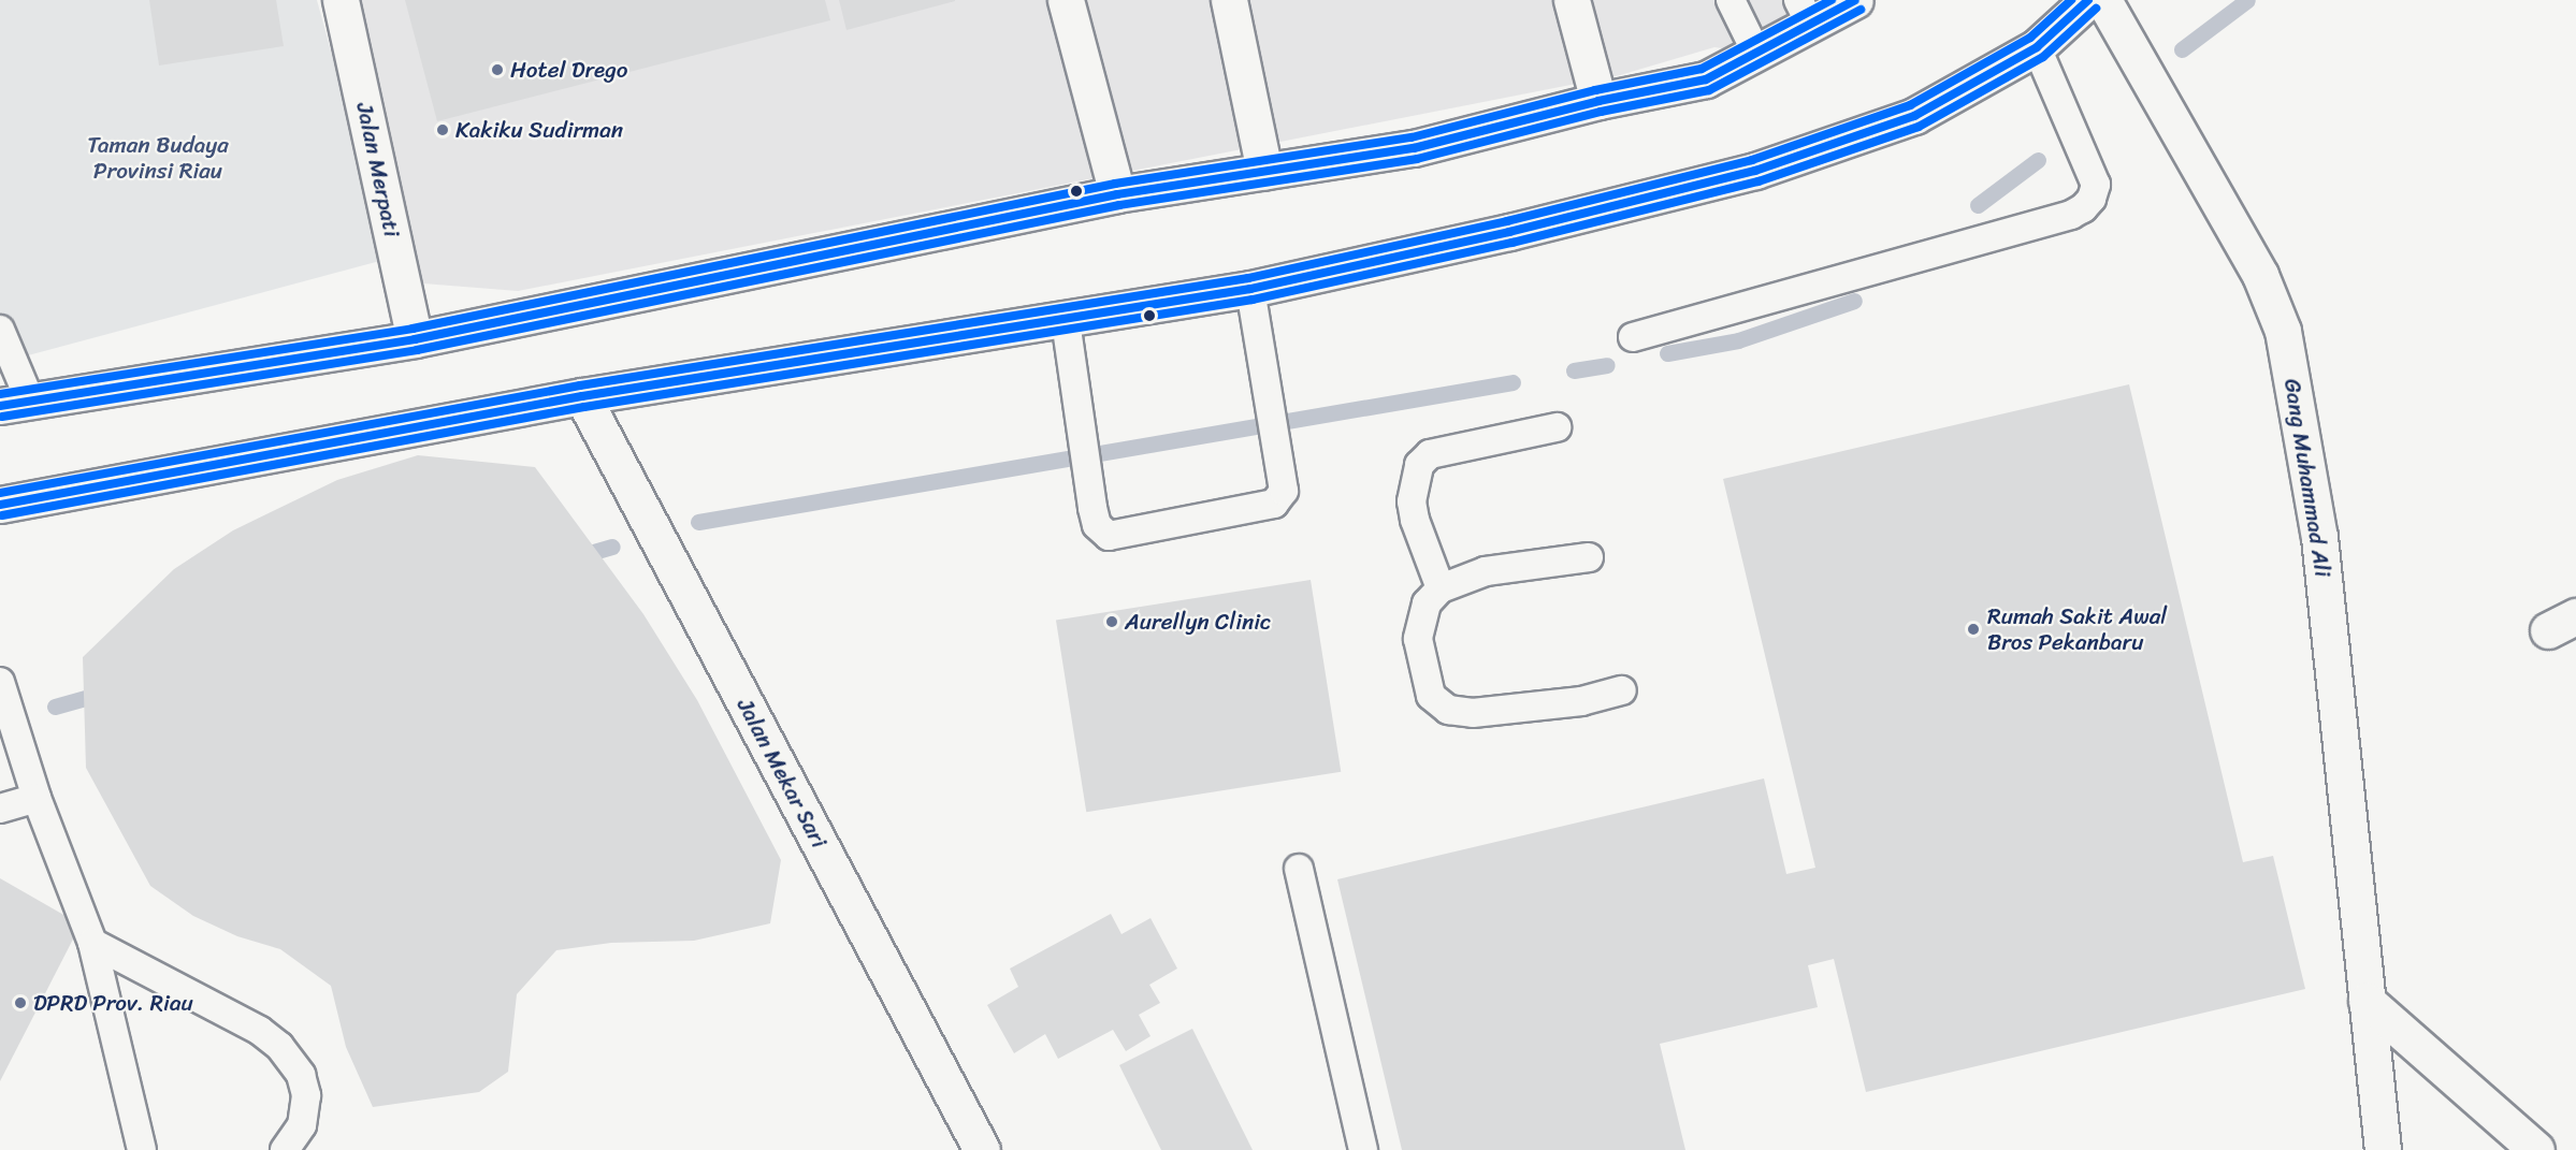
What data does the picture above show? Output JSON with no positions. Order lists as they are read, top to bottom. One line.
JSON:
{"streets":{"main road":["Jalan Merpati","Gang Muhammad Ali","Jalan Mekar Sari"]},"parks":["Taman Budaya Provinsi Riau"],"places":["Hotel Drego","Kakiku Sudirman","Aurellyn Clinic","Rumah Sakit Awal Bros Pekanbaru","DPRD Prov. Riau"]}
